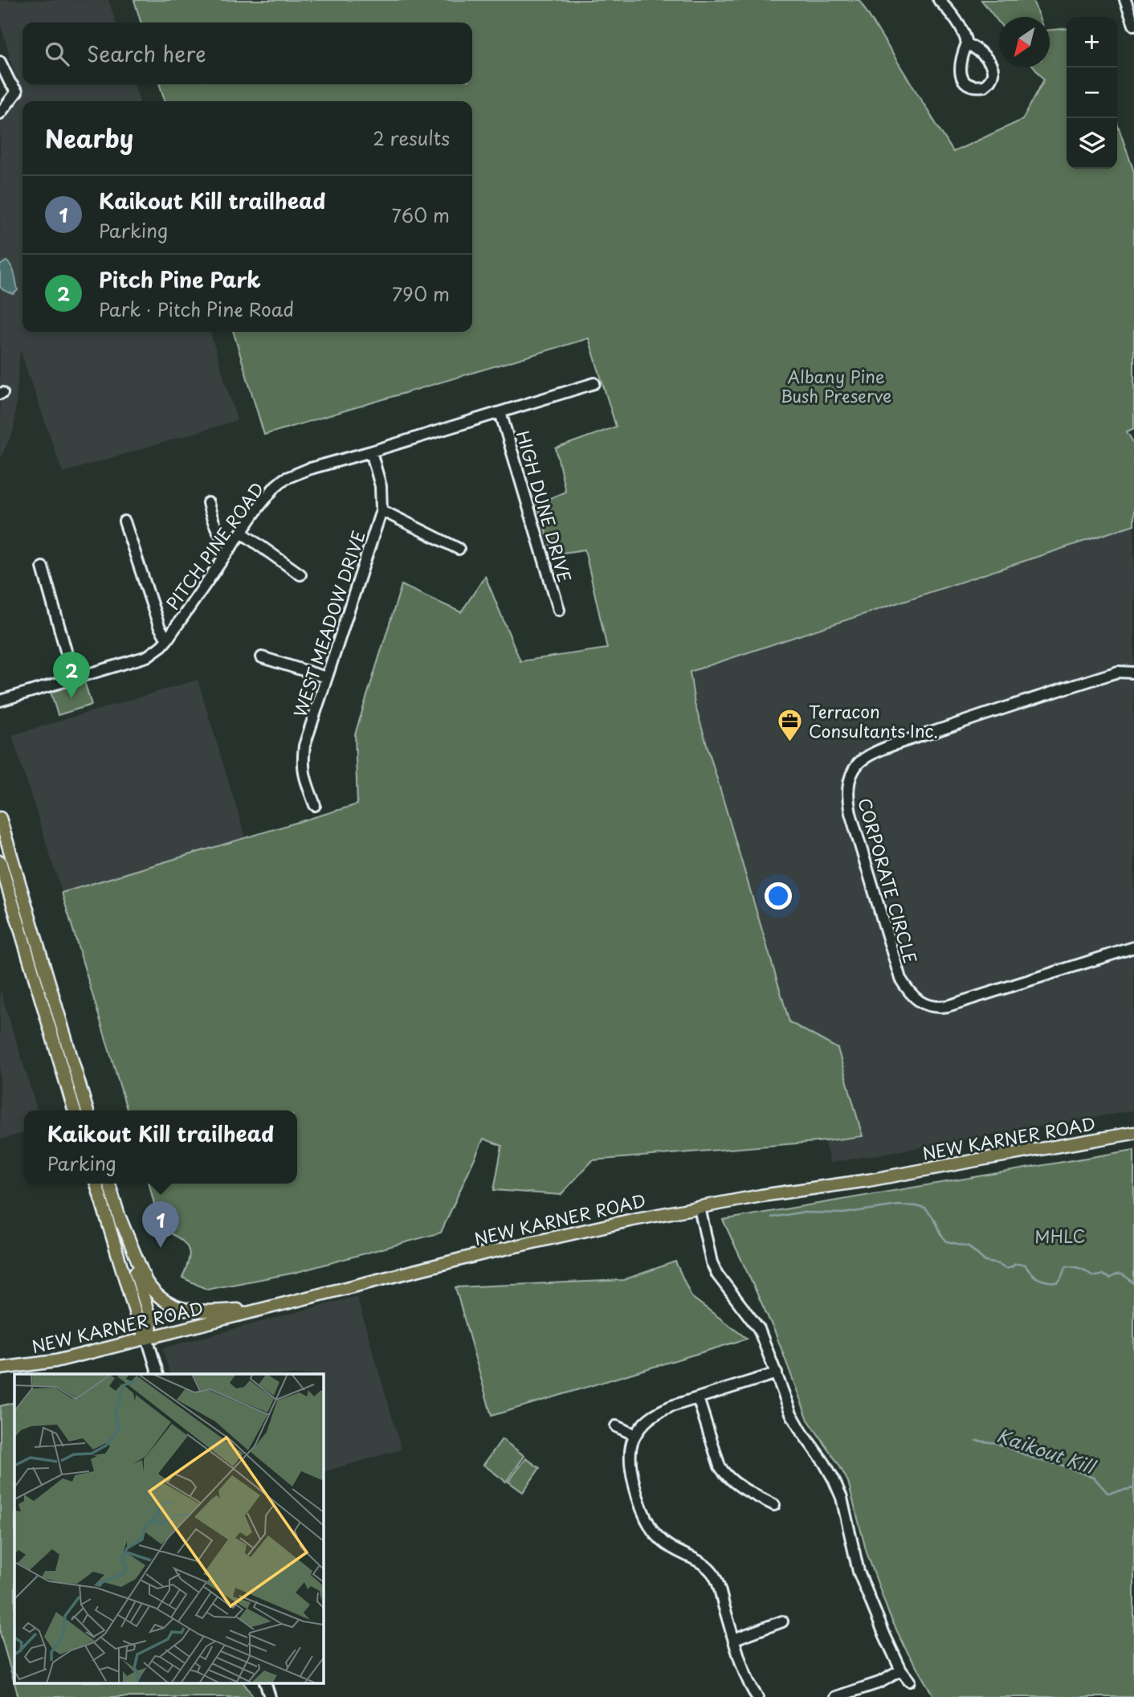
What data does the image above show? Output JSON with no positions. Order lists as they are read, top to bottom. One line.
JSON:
{"streets":{"main road":["NEW KARNER ROAD"],"street":["HIGH DUNE DRIVE","PITCH PINE ROAD","WEST MEADOW DRIVE","CORPORATE CIRCLE"]},"crossings":[["HIGH DUNE DRIVE","PITCH PINE ROAD"],["PITCH PINE ROAD","WEST MEADOW DRIVE"]],"water":["Kaikout Kill"],"parks":["Albany Pine Bush Preserve","MHLC"],"places":{"office":["Terracon Consultants Inc."]},"north":"bottom left","page":{"map_buttons":["+","−"],"search":"Search here","heading":["Nearby","2 results"],"list":[{"mark":"1","name":"Kaikout Kill trailhead","note":"Parking","value":"760 m"},{"mark":"2","name":"Pitch Pine Park","note":"Park · Pitch Pine Road","value":"790 m"}],"pins":["2","1"],"popup":["Kaikout Kill trailhead","Parking"]}}
